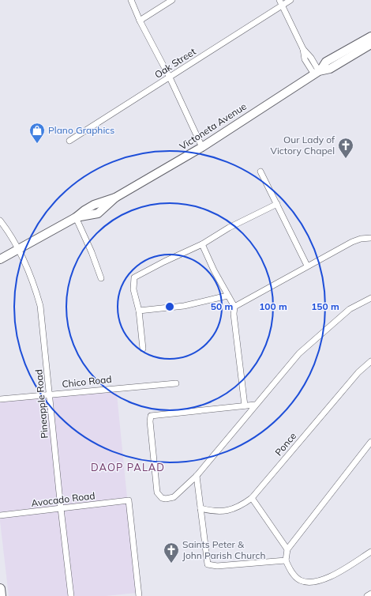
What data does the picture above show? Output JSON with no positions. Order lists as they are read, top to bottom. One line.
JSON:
{"streets":{"main road":["Victoneta Avenue"],"street":["Oak Street","Chico Road","Pineapple Road","Ponce","Avocado Road"]},"crossings":[["Victoneta Avenue","Pineapple Road"],["Chico Road","Pineapple Road"],["Pineapple Road","Avocado Road"]],"districts":["DAOP PALAD"],"places":{"shop":["Plano Graphics"],"church":["Our Lady of Victory Chapel","Saints Peter & John Parish Church"]},"rings":["50 m","100 m","150 m"]}
